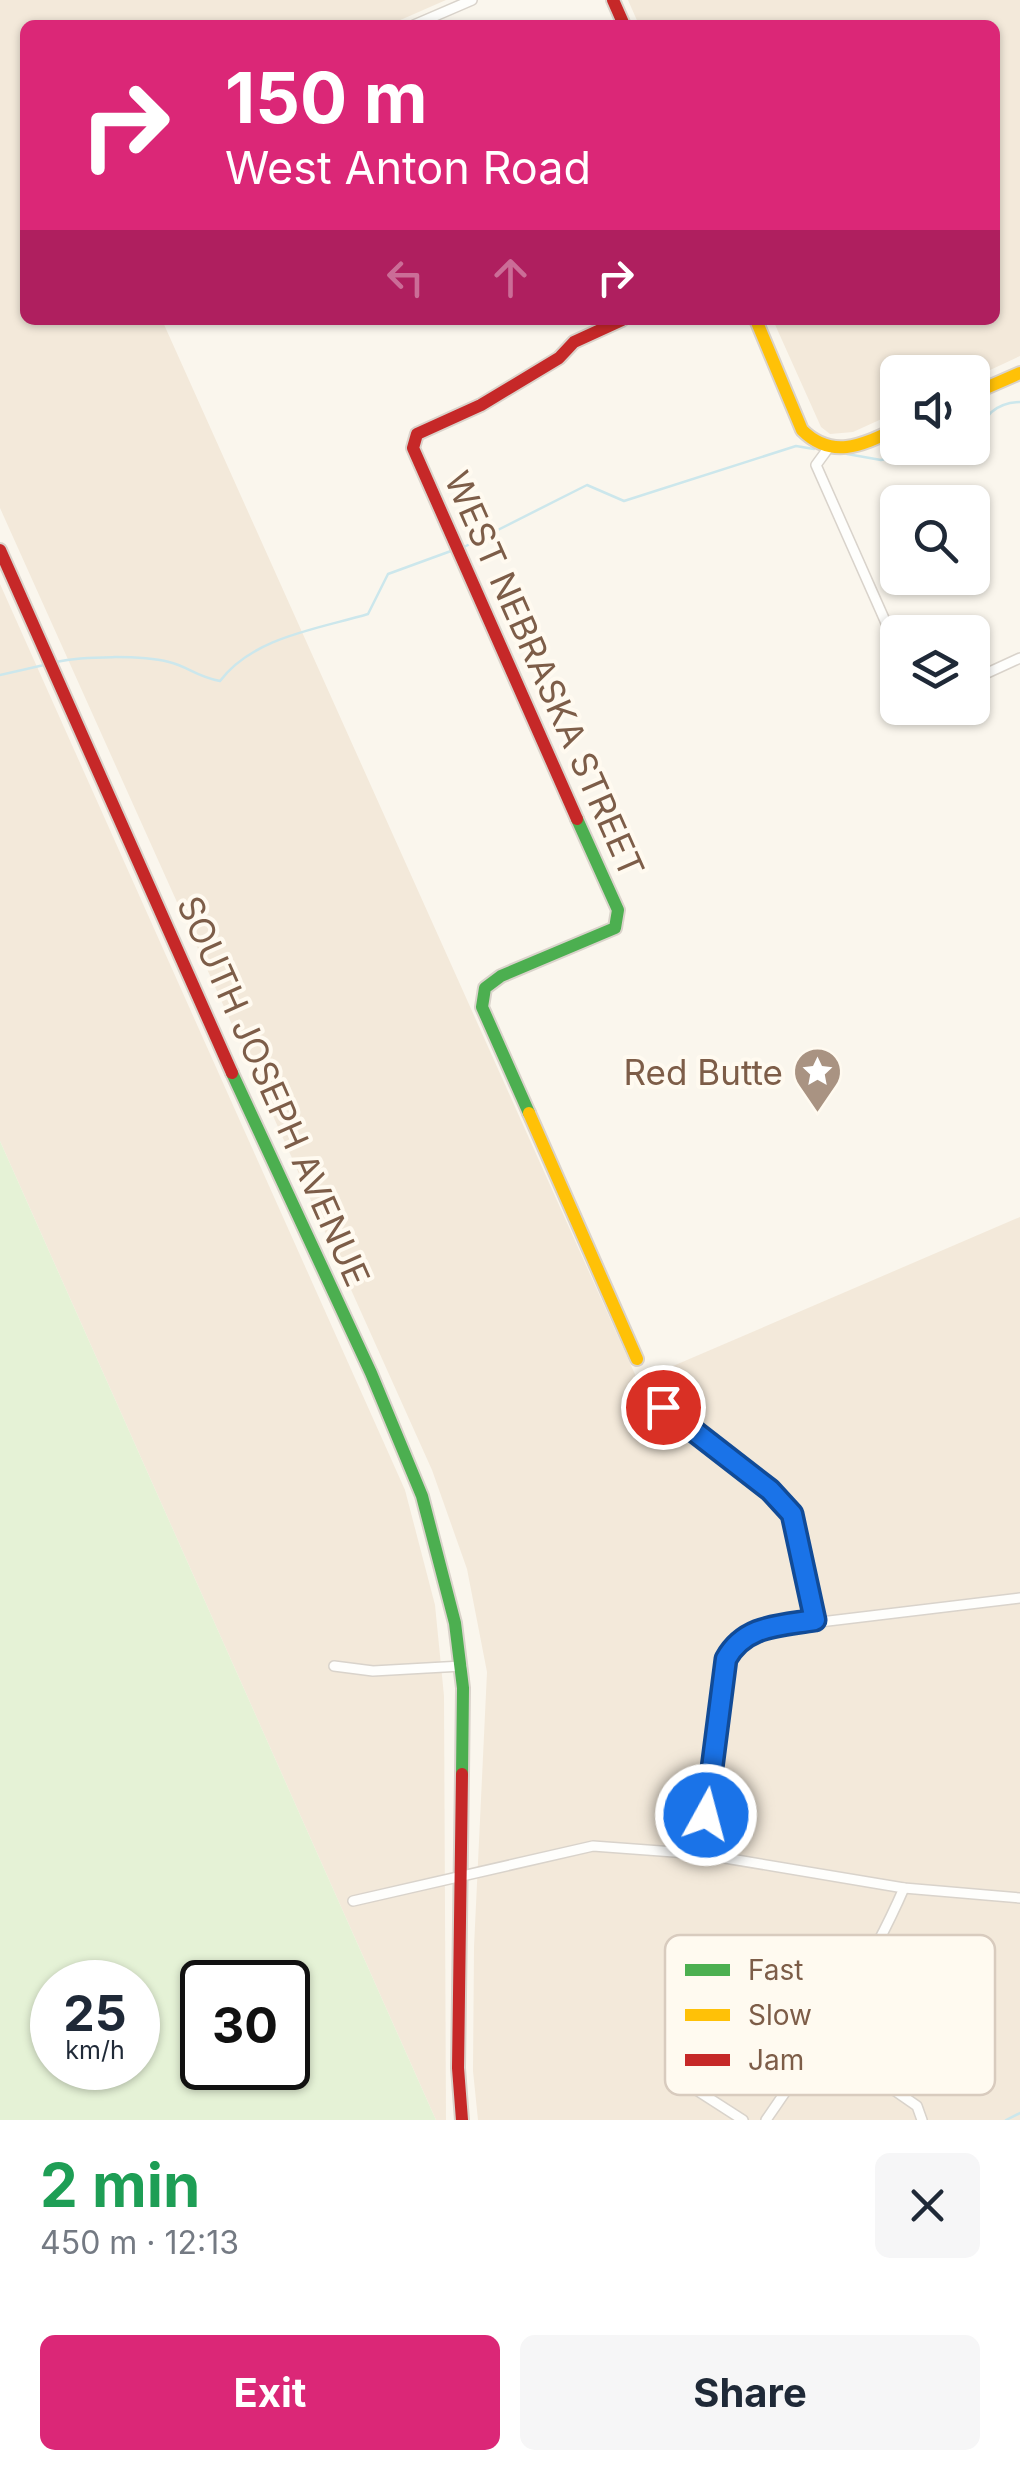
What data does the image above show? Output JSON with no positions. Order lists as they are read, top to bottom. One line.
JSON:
{"streets":{"main road":["WEST NEBRASKA STREET","SOUTH JOSEPH AVENUE"]},"places":{"place":["Red Butte"]},"legend":["Fast","Slow","Jam"],"page":{"turn":["150 m","West Anton Road"],"speed":"25 km/h","limit":"30","heading":["2 min","450 m · 12:13"],"buttons":["Exit","Share"]}}
